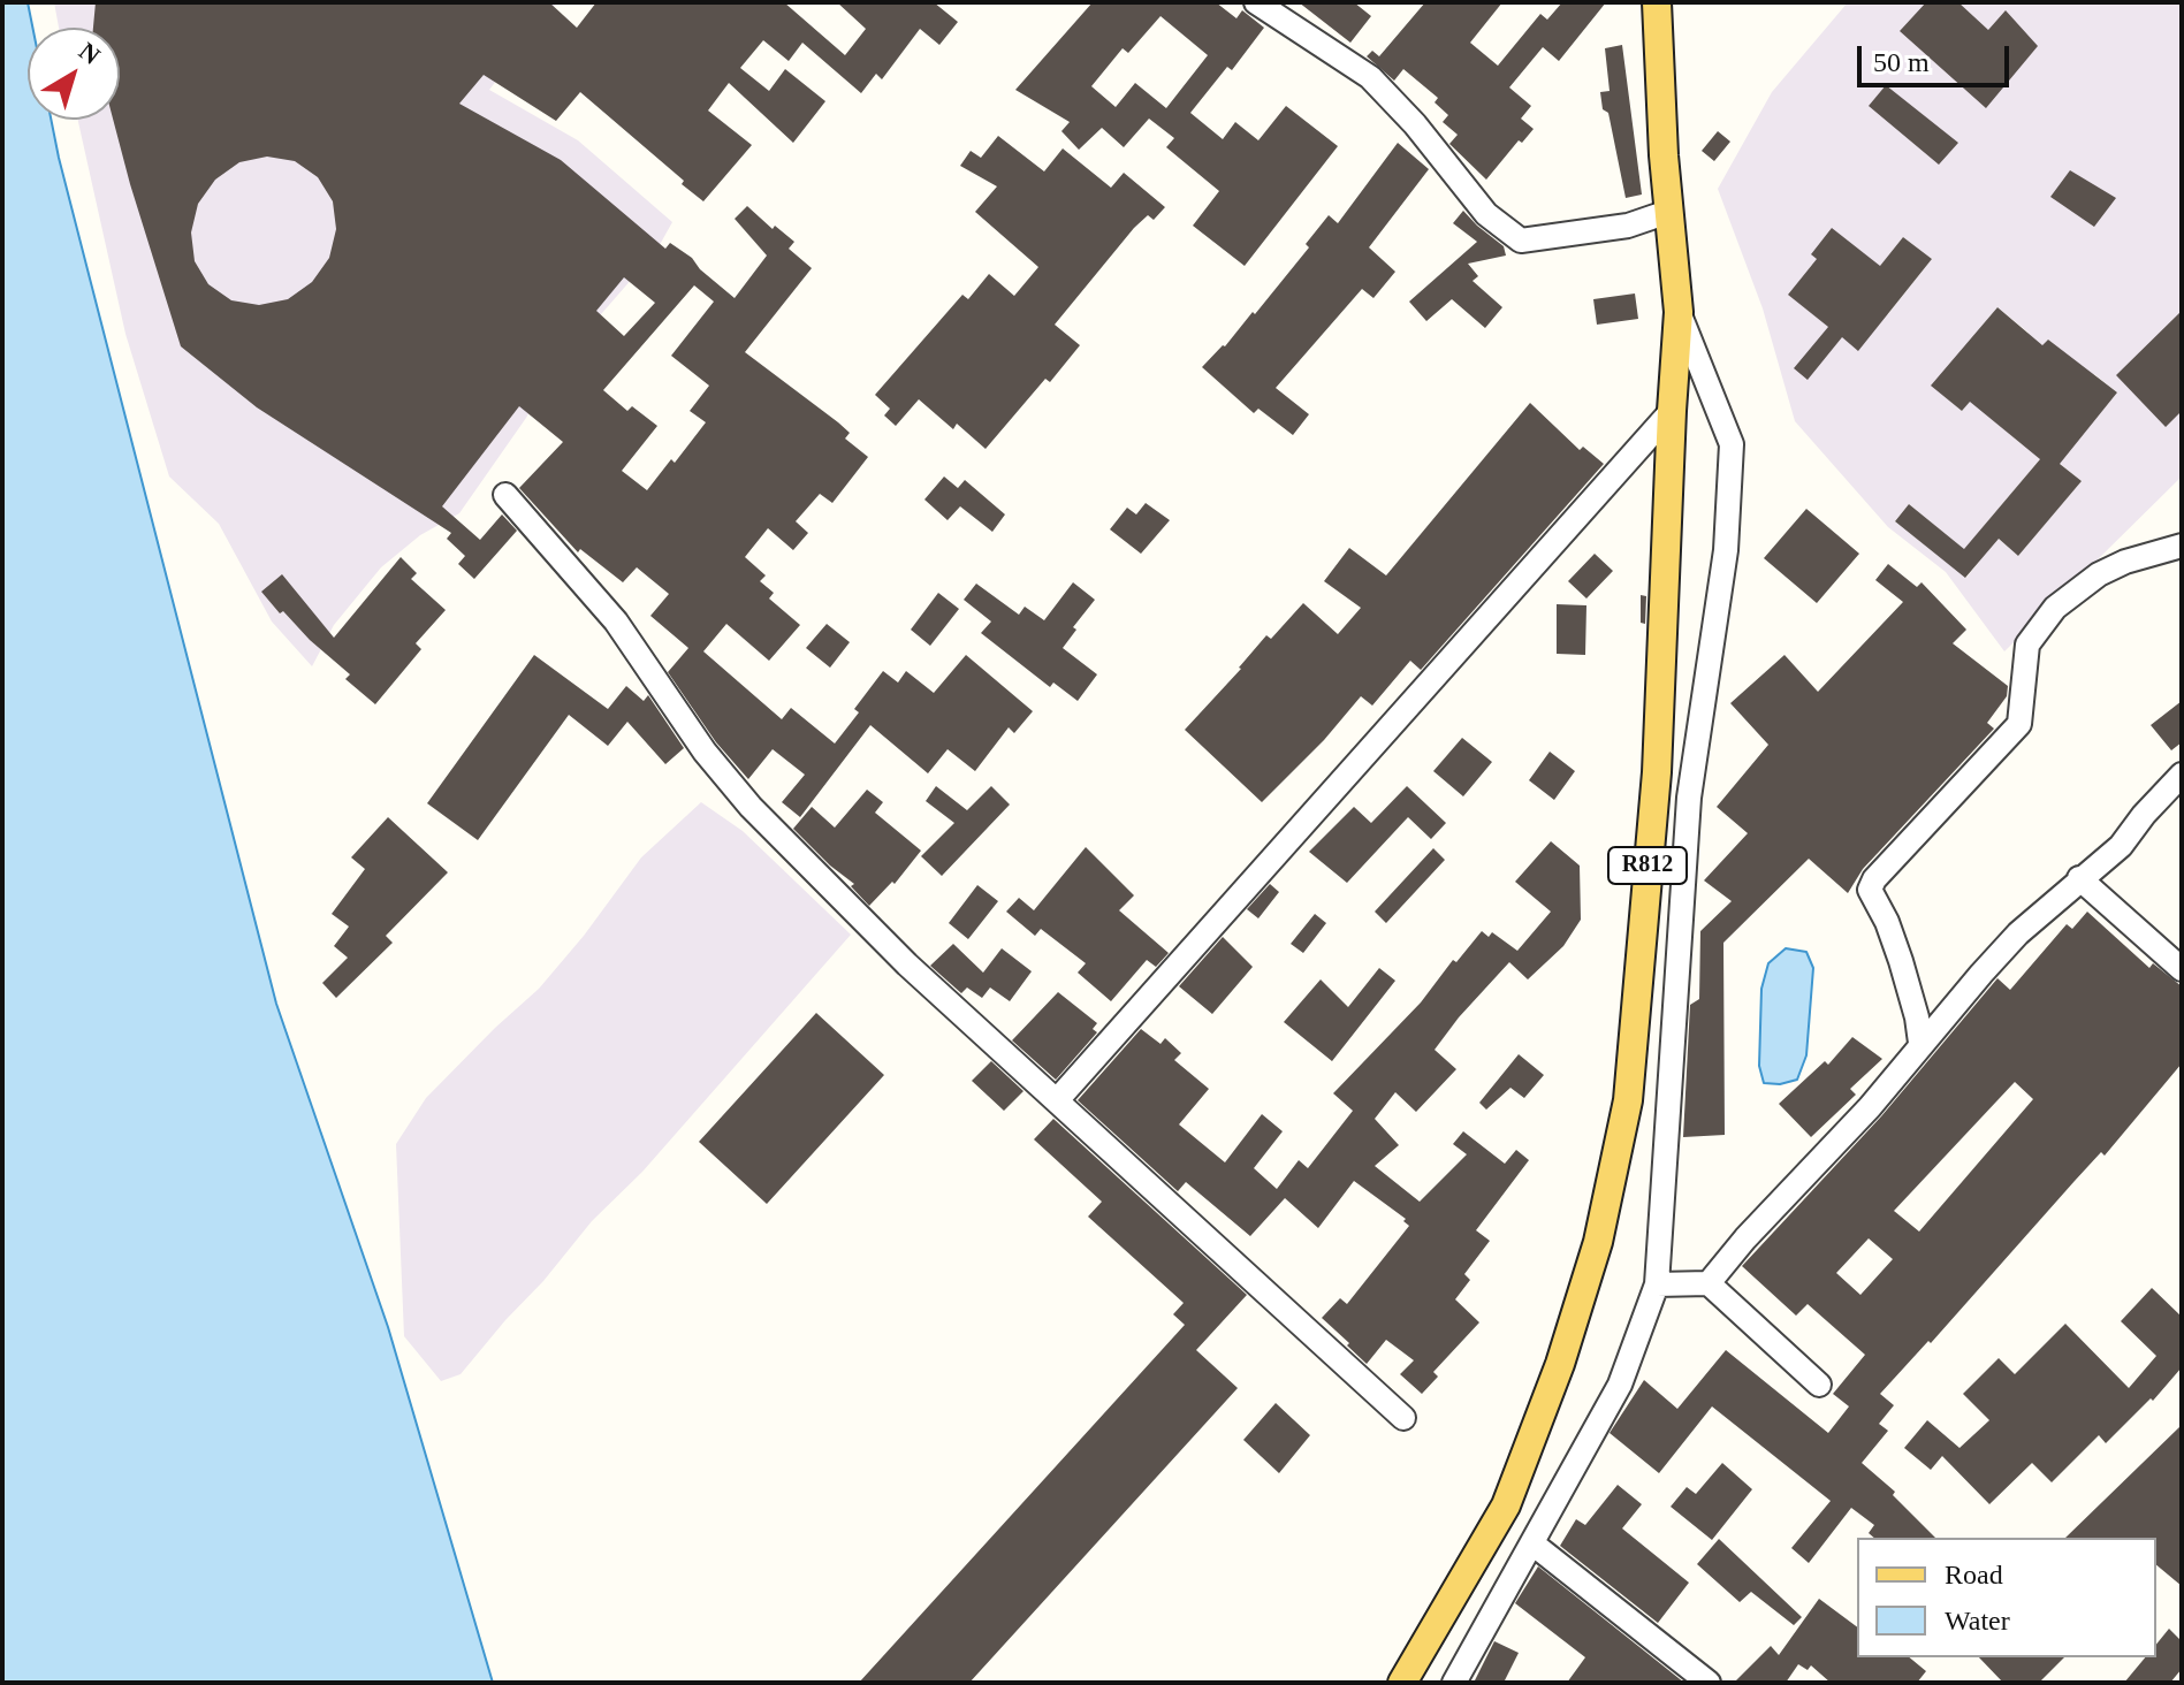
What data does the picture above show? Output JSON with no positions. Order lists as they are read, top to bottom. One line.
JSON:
{"streets":{"main road":["R812"]},"legend":["Road","Water"],"scale_bar":"50 m","north":"top right"}
